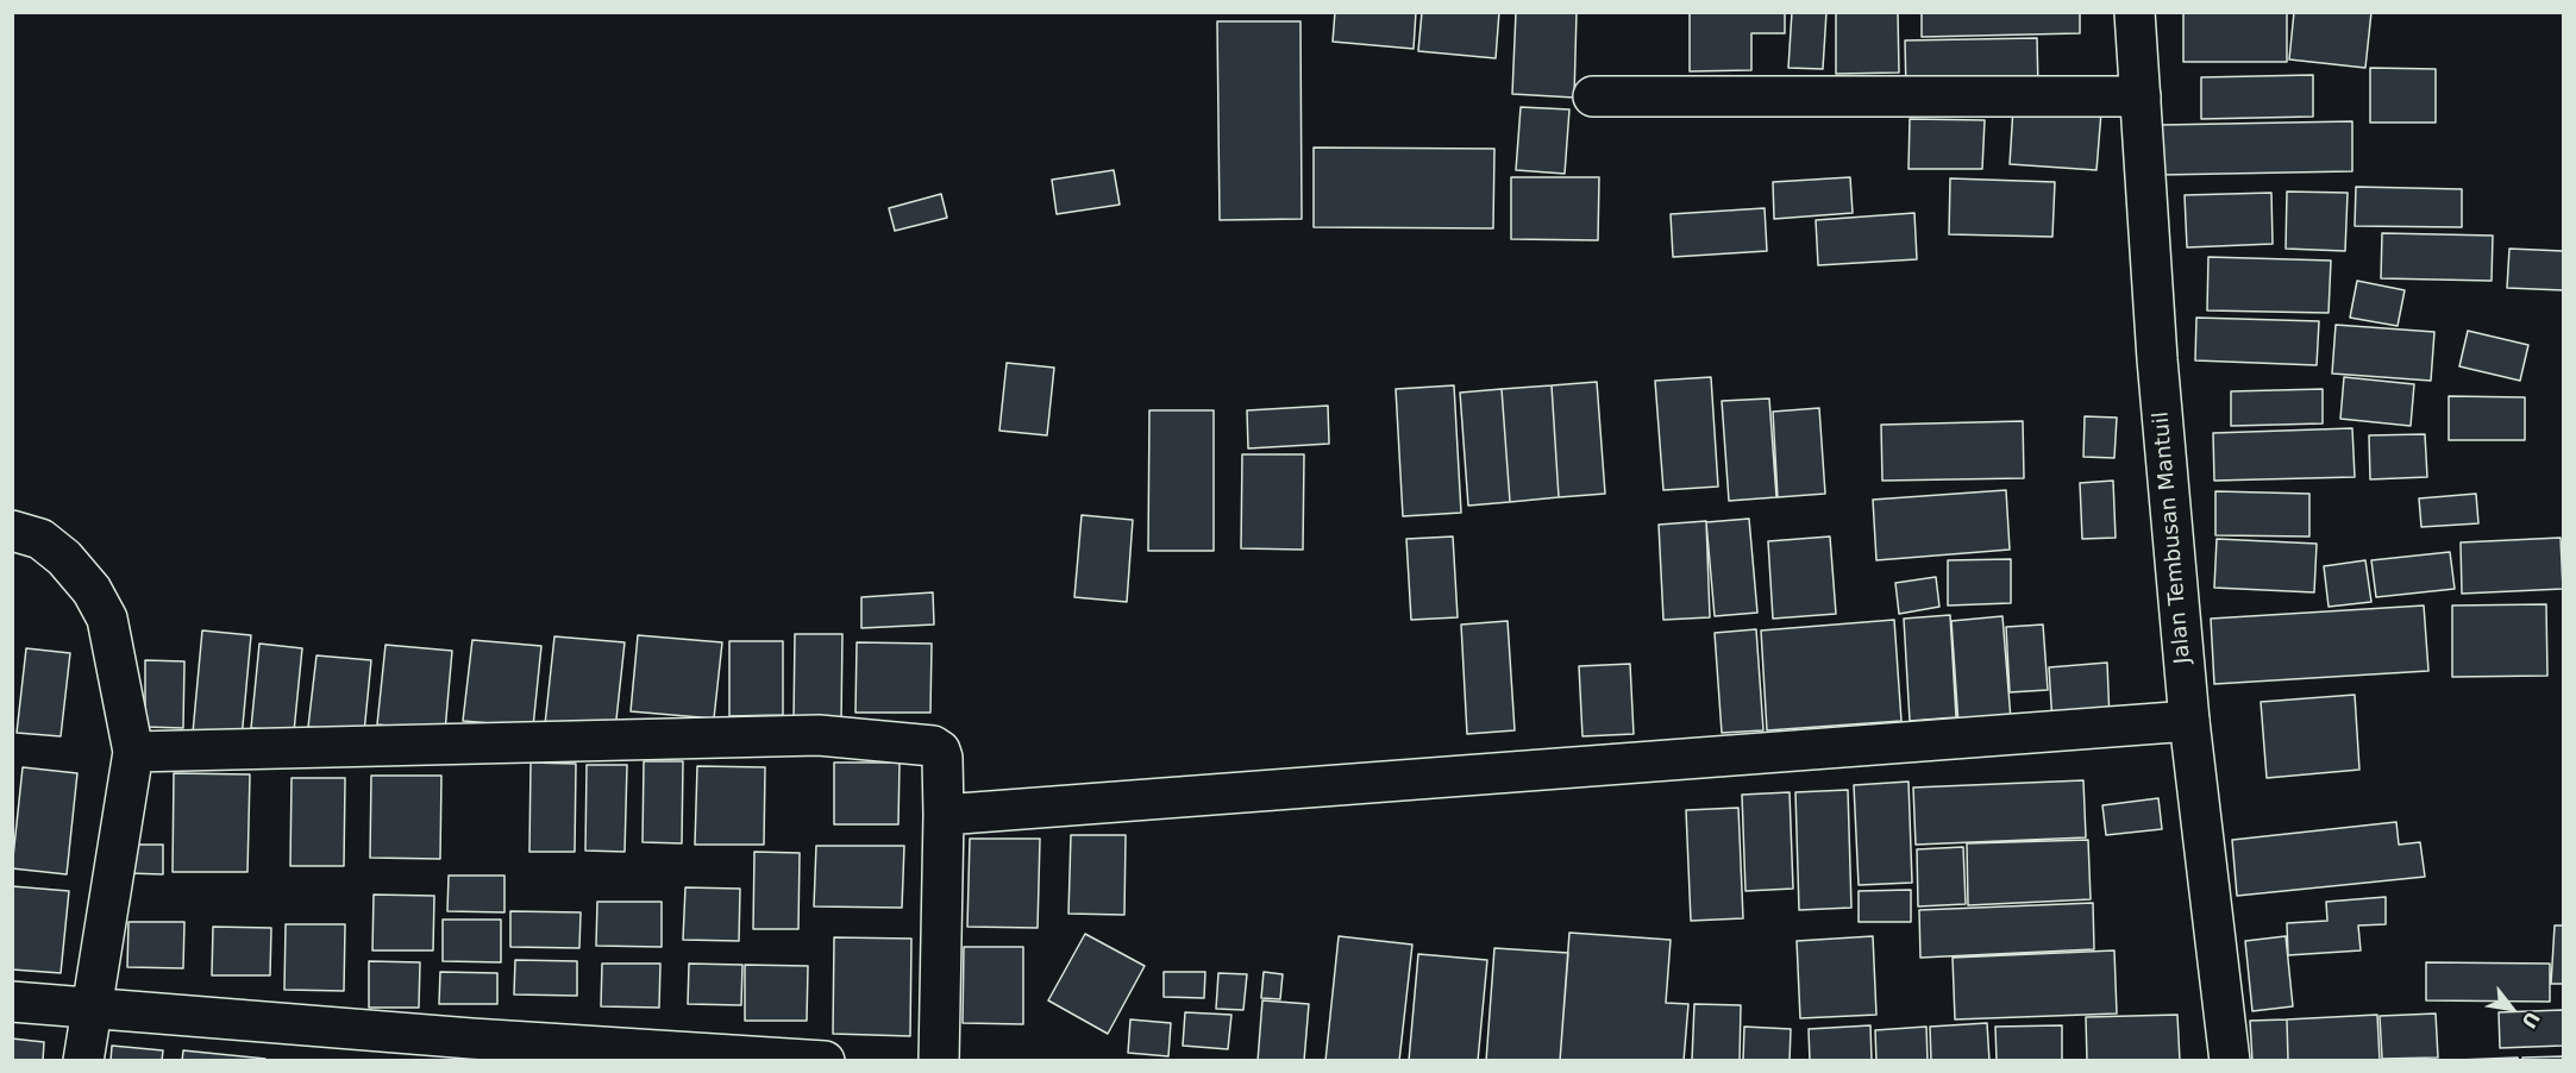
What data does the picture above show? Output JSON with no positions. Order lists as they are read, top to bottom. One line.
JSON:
{"streets":{"street":["Jalan Tembusan Mantuil"]},"north":"bottom right"}
